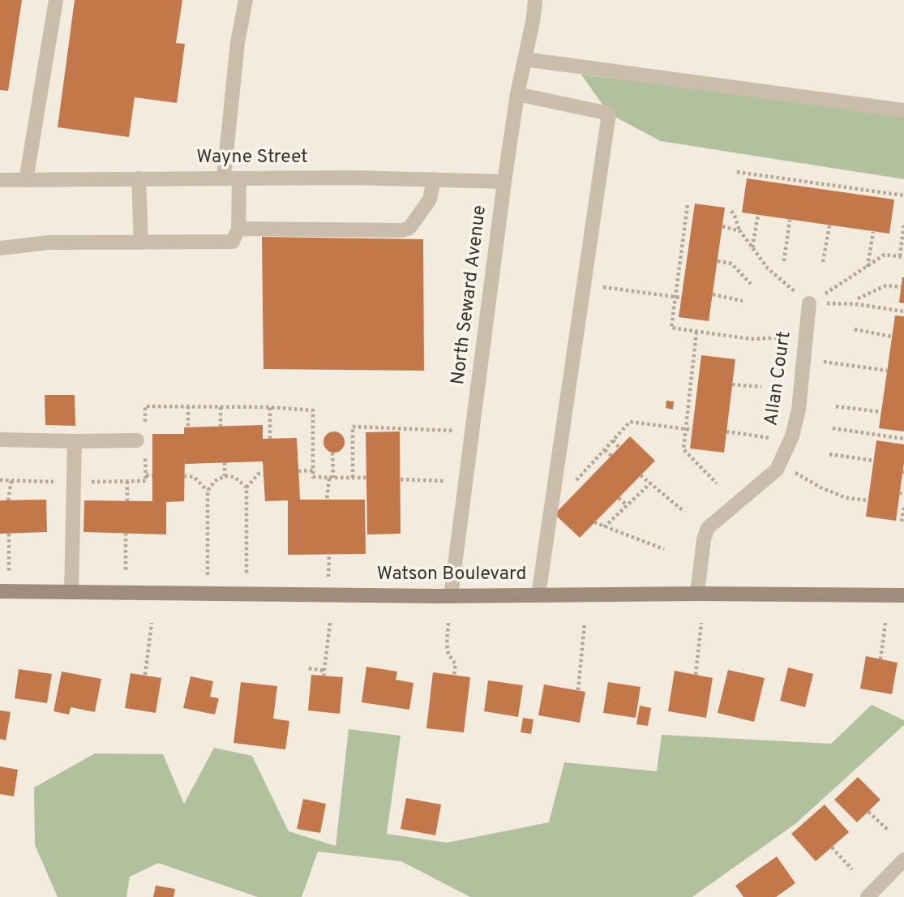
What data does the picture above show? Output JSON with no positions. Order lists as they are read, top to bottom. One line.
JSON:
{"streets":{"street":["Wayne Street","North Seward Avenue","Allan Court","Watson Boulevard"]},"crossings":[["Wayne Street","North Seward Avenue"],["North Seward Avenue","Watson Boulevard"],["Allan Court","Watson Boulevard"]]}
